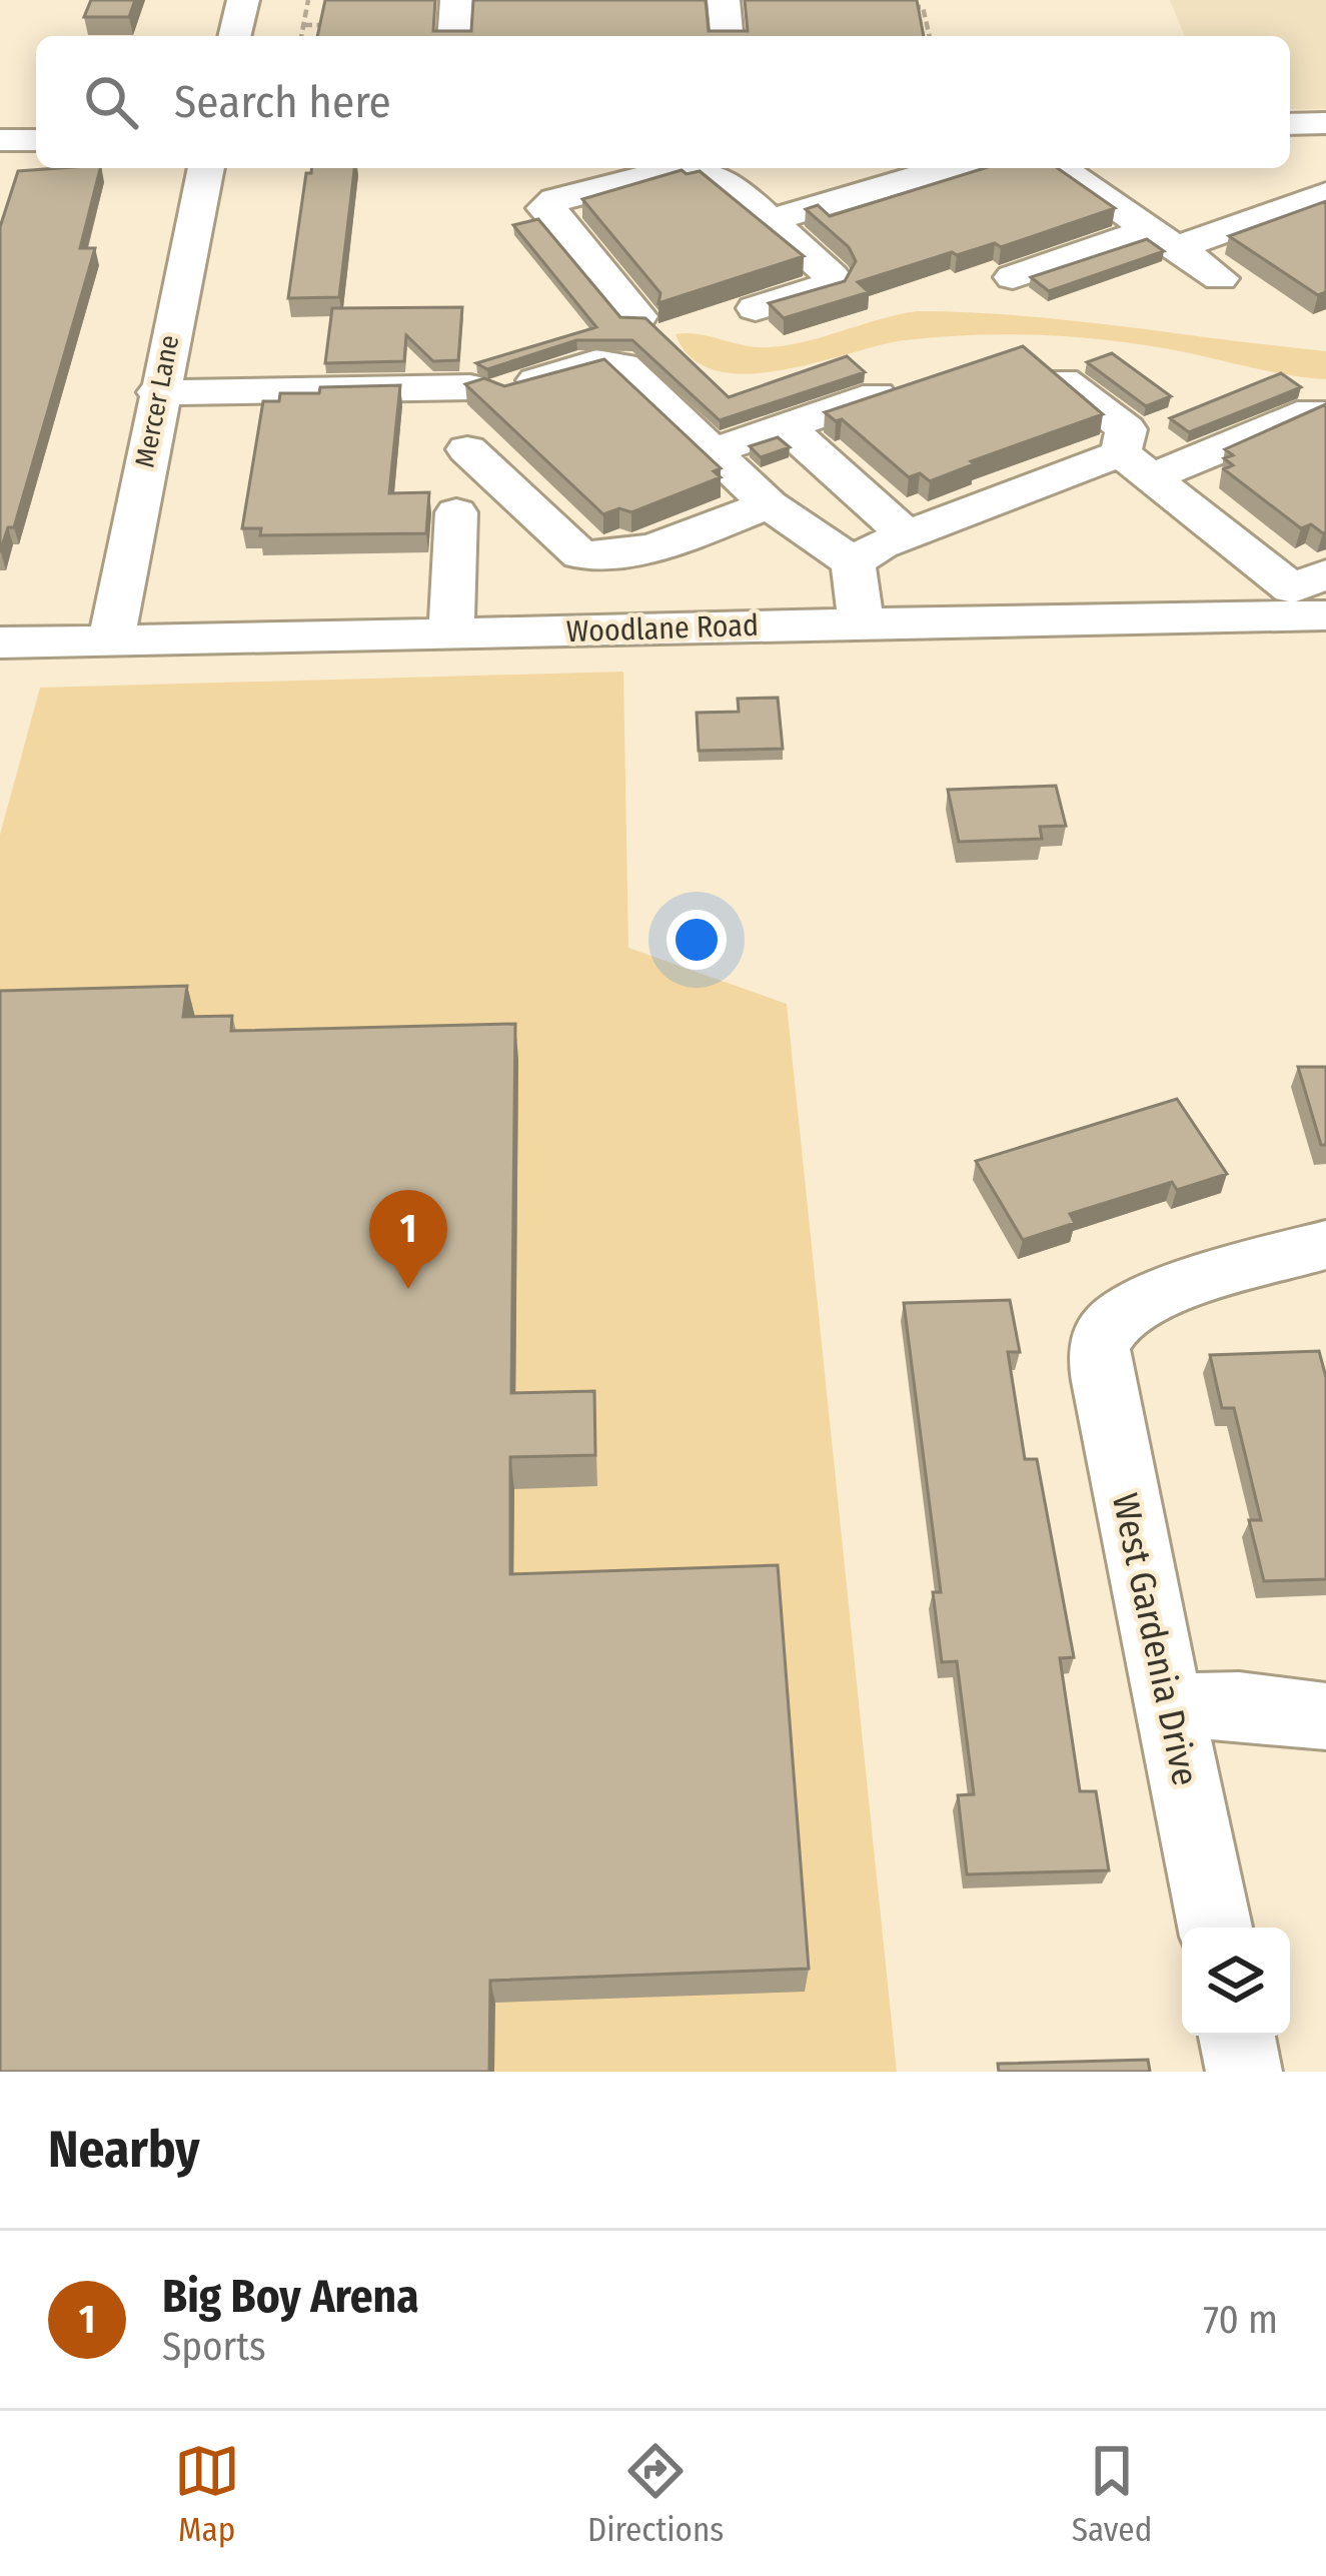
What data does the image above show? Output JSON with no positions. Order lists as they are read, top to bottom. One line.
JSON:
{"streets":{"street":["Mercer Lane","Woodlane Road","West Gardenia Drive"]},"crossings":[["Mercer Lane","Woodlane Road"]],"page":{"search":"Search here","pins":"1","heading":"Nearby","list":[{"mark":"1","name":"Big Boy Arena","note":"Sports","value":"70 m"}],"nav":["Map","Directions","Saved"]}}
